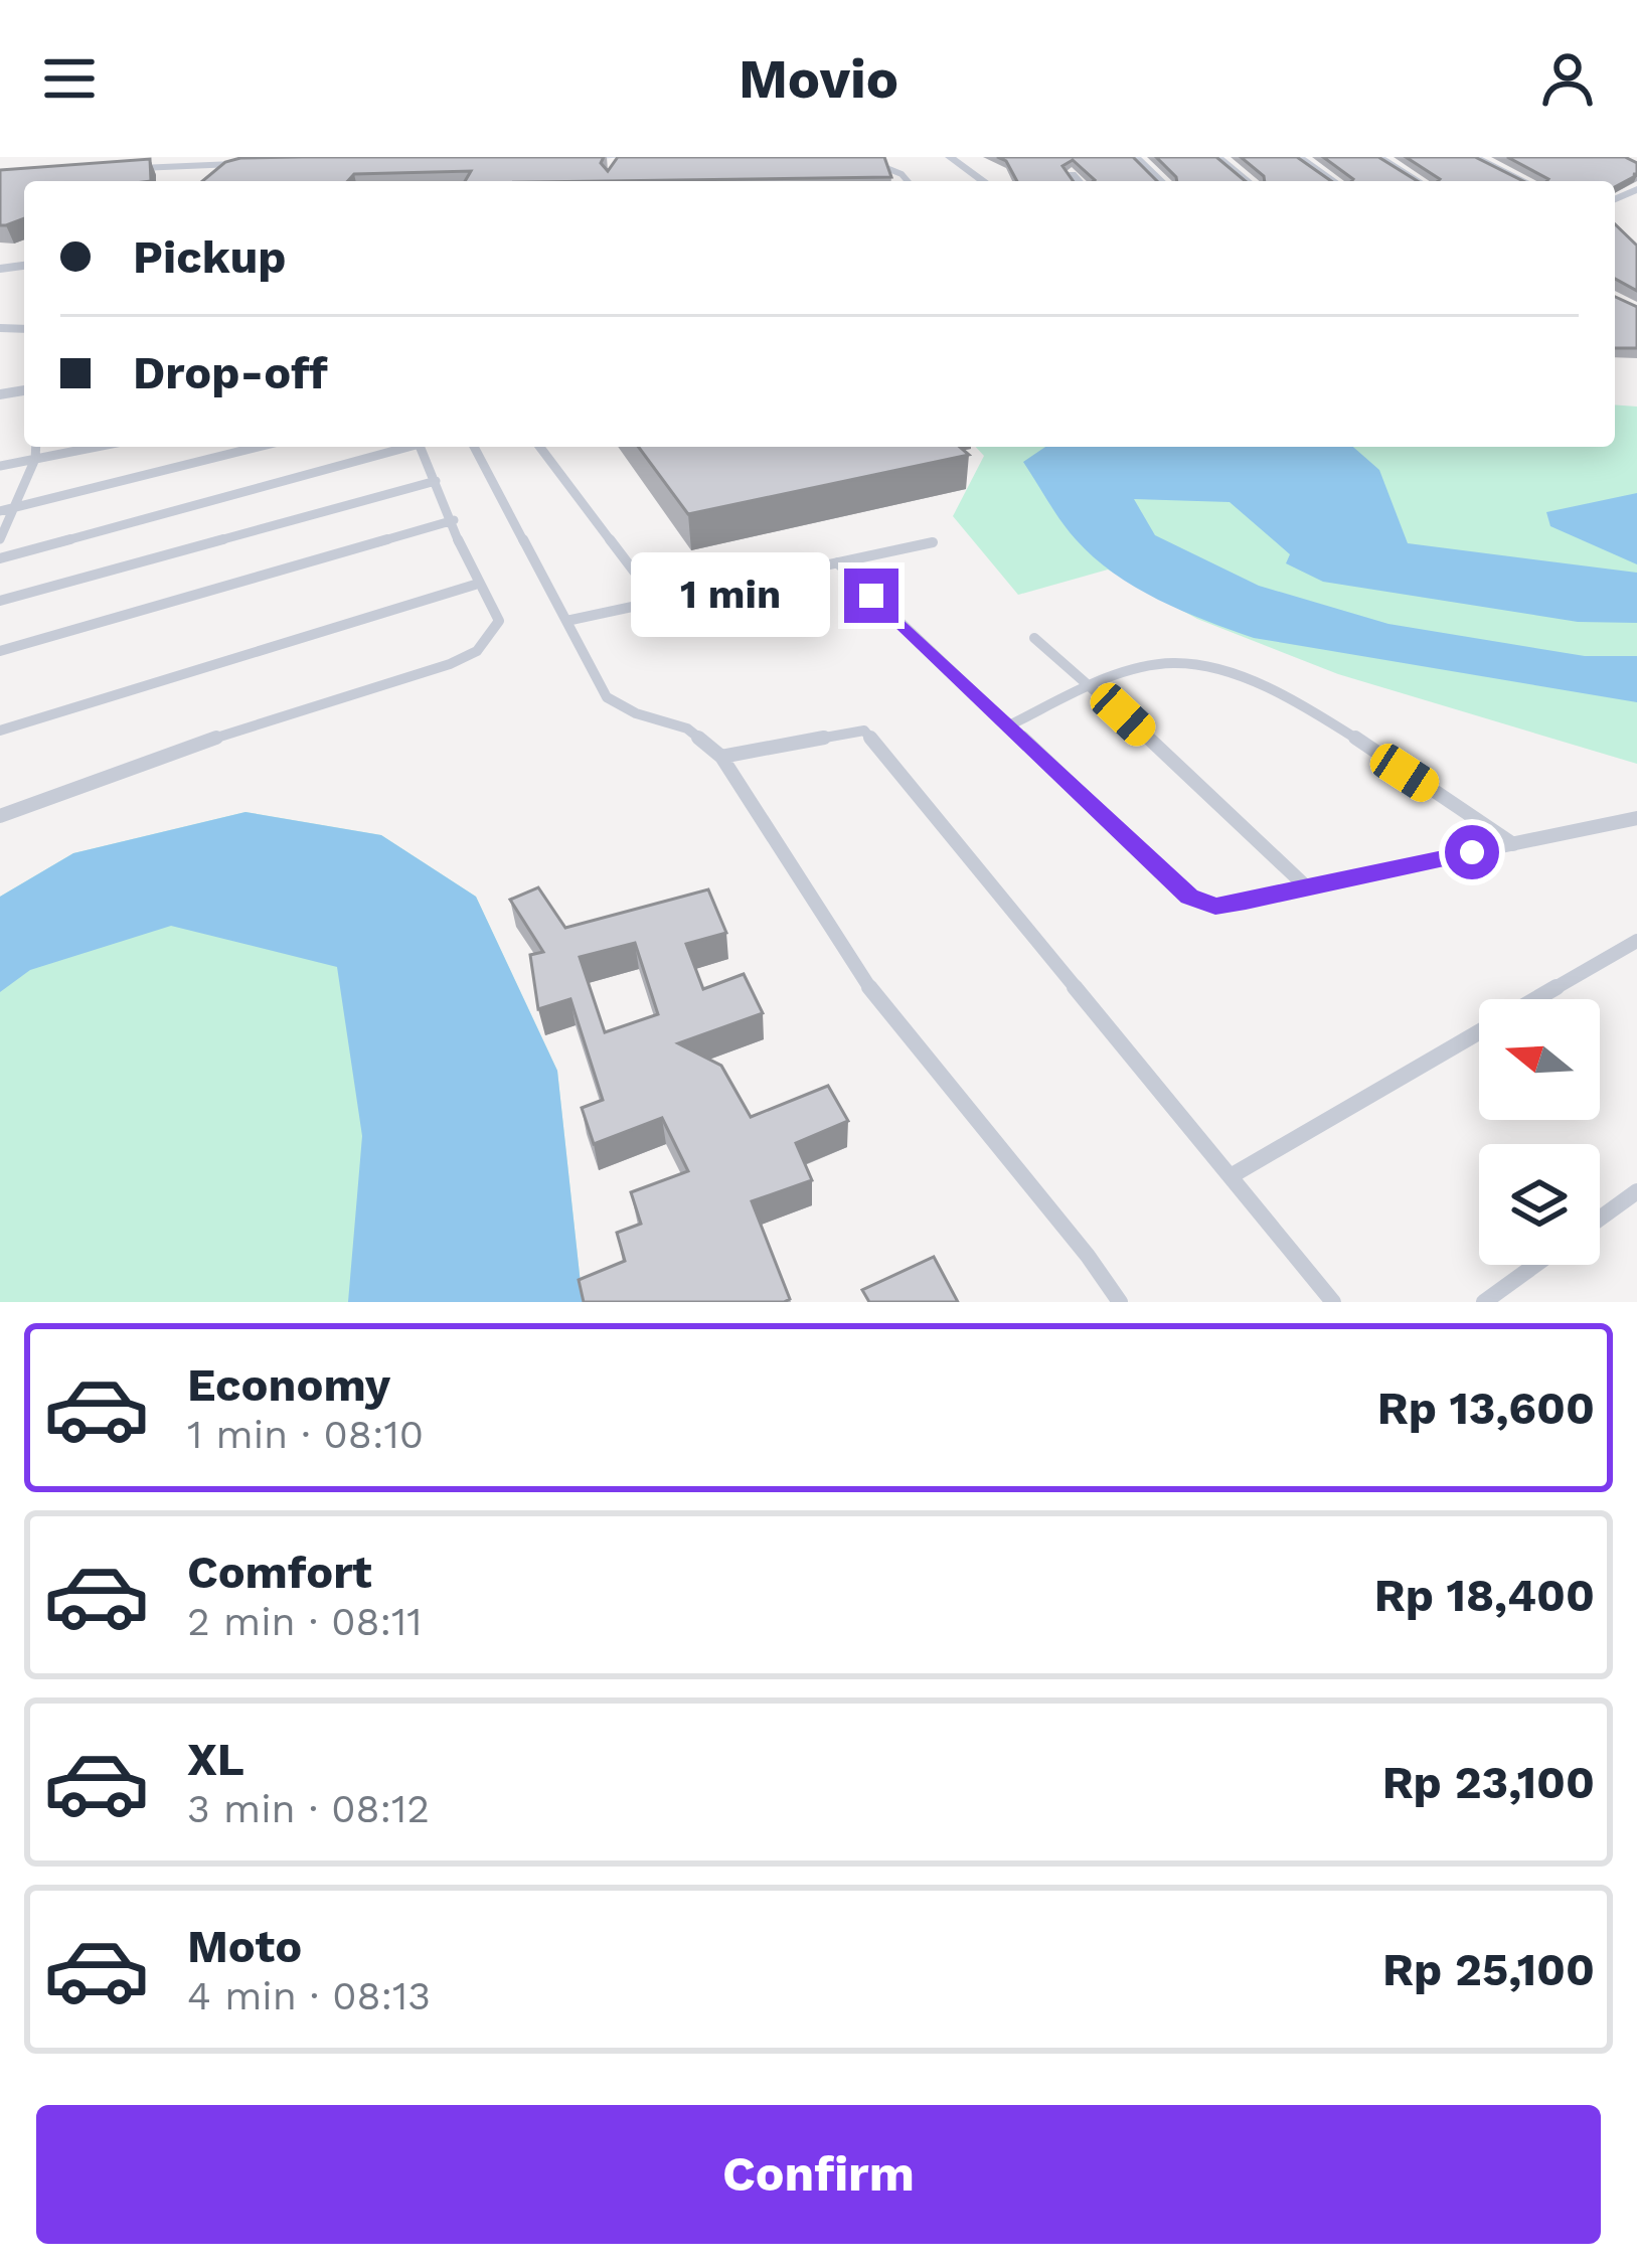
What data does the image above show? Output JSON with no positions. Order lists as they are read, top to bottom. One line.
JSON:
{"north":"left","page":{"header":"Movio","banner":["Pickup","Drop-off"],"bubble":"1 min","list":[{"name":"Economy","note":"1 min · 08:10","value":"Rp 13,600"},{"name":"Comfort","note":"2 min · 08:11","value":"Rp 18,400"},{"name":"XL","note":"3 min · 08:12","value":"Rp 23,100"},{"name":"Moto","note":"4 min · 08:13","value":"Rp 25,100"}],"buttons":"Confirm"}}
